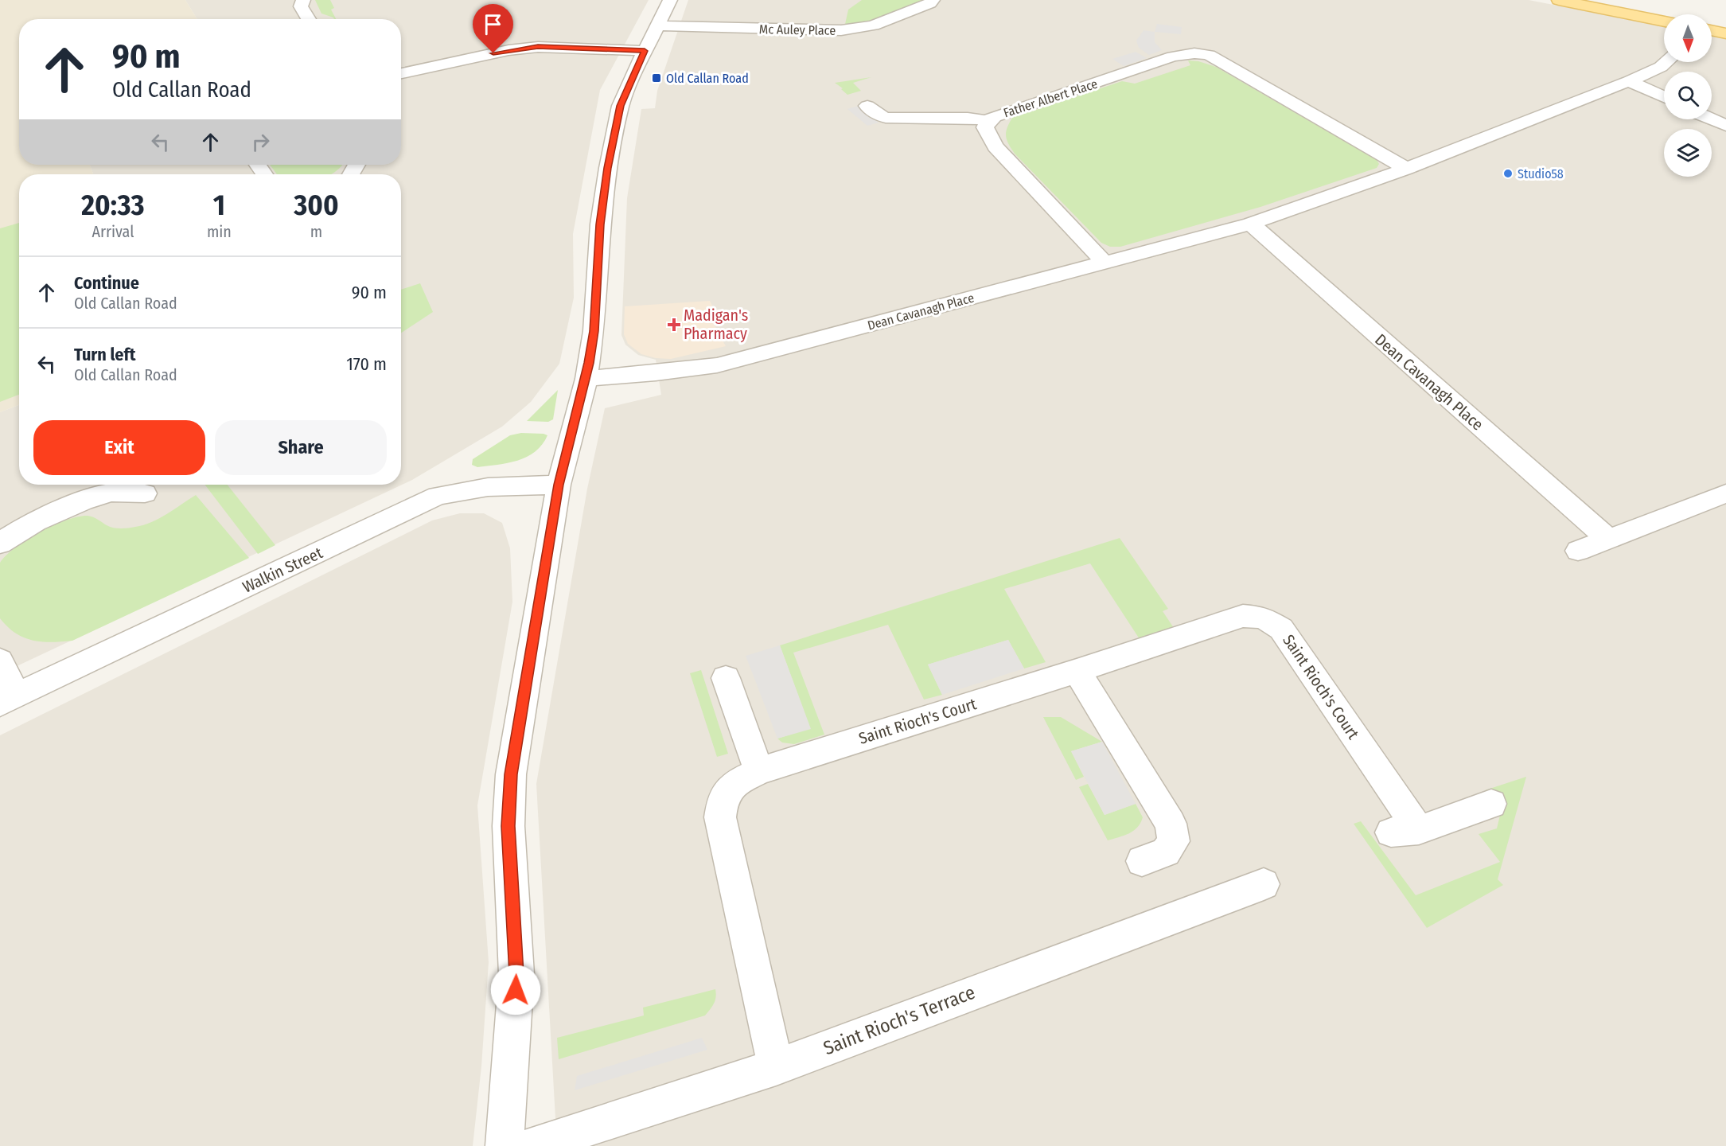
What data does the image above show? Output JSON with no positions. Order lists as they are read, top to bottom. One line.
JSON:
{"streets":{"street":["Mc Auley Place","Father Albert Place","Dean Cavanagh Place","Walkin Street","Saint Rioch's Court","Saint Rioch's Terrace"]},"crossings":[["Father Albert Place","Dean Cavanagh Place"],["Saint Rioch's Court","Saint Rioch's Terrace"]],"places":{"transit":["Old Callan Road"],"other":["Studio58"],"health":["Madigan's Pharmacy"]},"north":"bottom","page":{"turn":["90 m","Old Callan Road"],"eta":["20:33","Arrival","1","min","300","m"],"list":[{"name":"Continue","note":"Old Callan Road","value":"90 m"},{"name":"Turn left","note":"Old Callan Road","value":"170 m"}],"buttons":["Exit","Share"]}}
